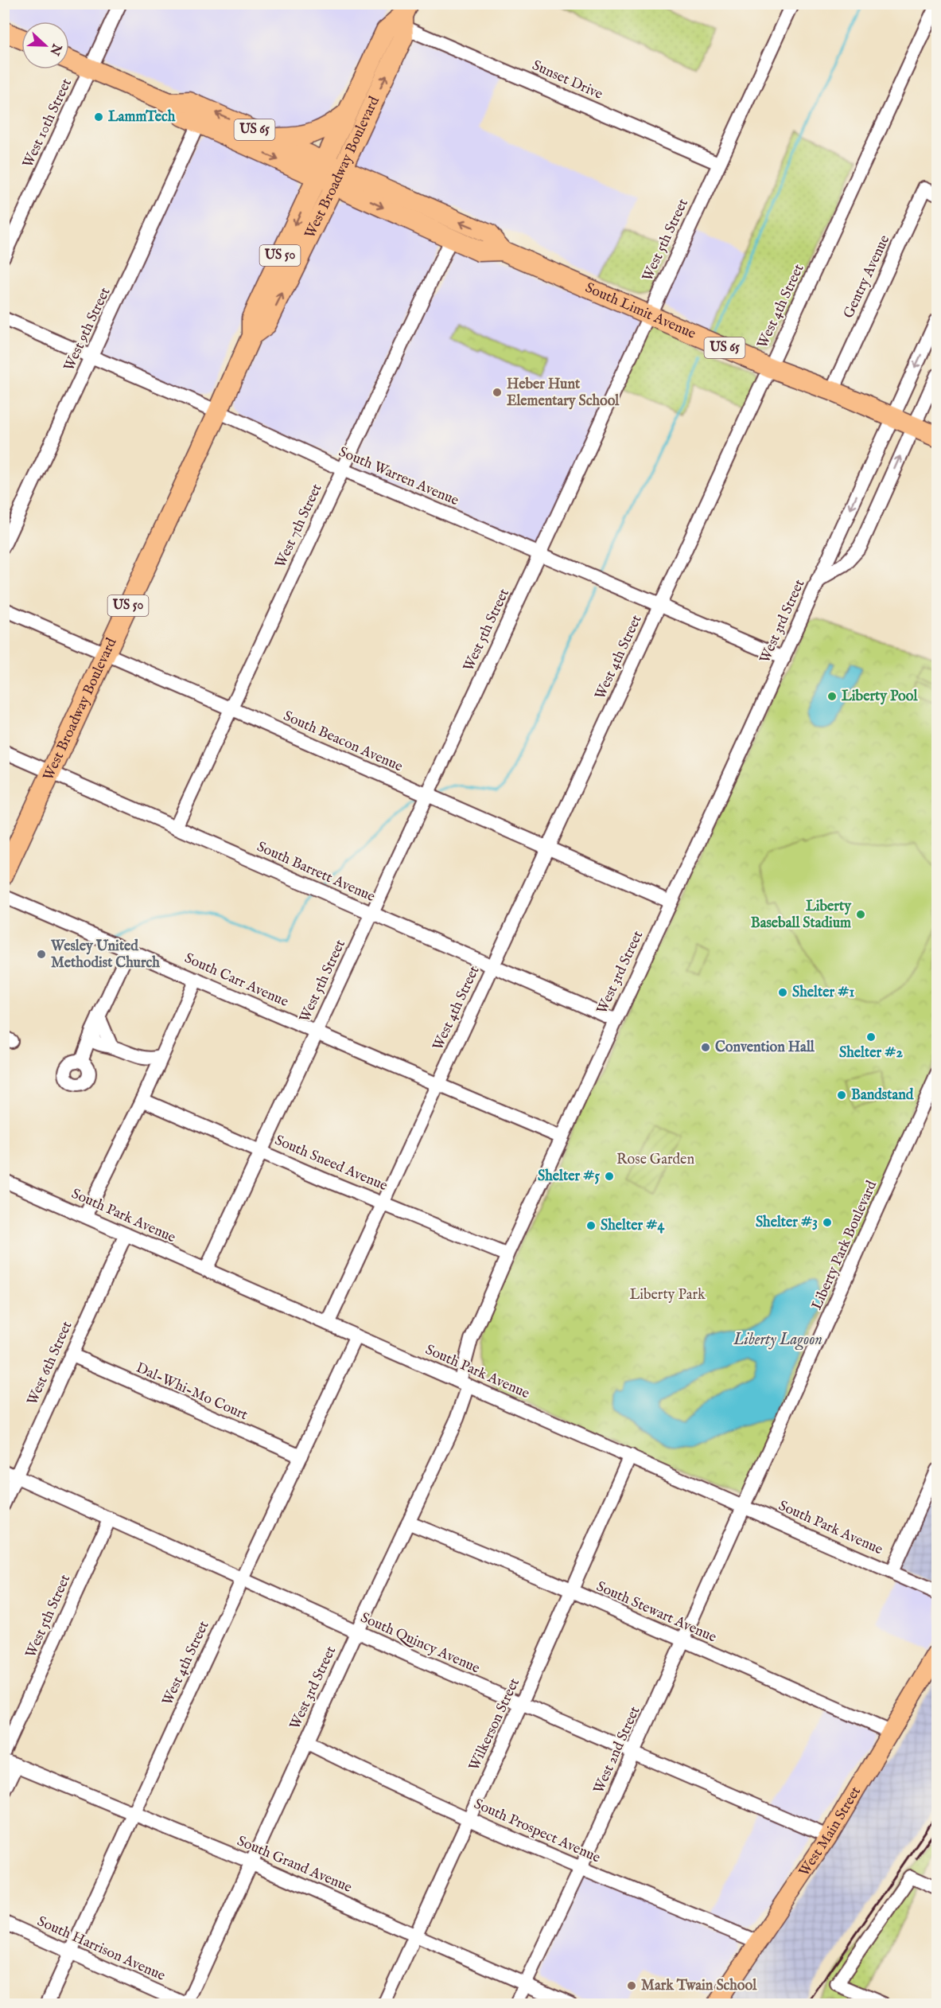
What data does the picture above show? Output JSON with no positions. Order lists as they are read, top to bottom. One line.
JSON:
{"streets":{"highway":["US 65","West Broadway Boulevard","US 50","South Limit Avenue"],"main road":["West Main Street"],"street":["Sunset Drive","West 10th Street","West 5th Street","Gentry Avenue","West 4th Street","West 9th Street","South Warren Avenue","West 7th Street","West 3rd Street","South Beacon Avenue","South Barrett Avenue","South Carr Avenue","South Sneed Avenue","South Park Avenue","Liberty Park Boulevard","West 6th Street","Dal-Whi-Mo Court","South Stewart Avenue","South Quincy Avenue","Wilkerson Street","West 2nd Street","South Prospect Avenue","South Grand Avenue","South Harrison Avenue"]},"crossings":[["Sunset Drive","West Broadway Boulevard"],["Sunset Drive","West 5th Street"],["West 10th Street","South Limit Avenue"],["West Broadway Boulevard","South Limit Avenue"],["West Broadway Boulevard","South Warren Avenue"],["West Broadway Boulevard","South Beacon Avenue"],["West Broadway Boulevard","South Barrett Avenue"],["West 5th Street","South Limit Avenue"],["West 5th Street","South Warren Avenue"],["West 5th Street","South Beacon Avenue"],["West 5th Street","South Barrett Avenue"],["West 5th Street","South Carr Avenue"],["West 5th Street","South Sneed Avenue"],["West 5th Street","South Park Avenue"],["West 5th Street","South Quincy Avenue"],["Gentry Avenue","South Limit Avenue"],["West 4th Street","South Limit Avenue"],["West 4th Street","South Warren Avenue"],["West 4th Street","South Beacon Avenue"],["West 4th Street","South Barrett Avenue"],["West 4th Street","South Carr Avenue"],["West 4th Street","South Sneed Avenue"],["West 4th Street","South Park Avenue"],["West 4th Street","Dal-Whi-Mo Court"],["West 4th Street","South Quincy Avenue"],["West 4th Street","South Grand Avenue"],["West 4th Street","South Harrison Avenue"],["South Limit Avenue","West 9th Street"],["South Limit Avenue","West 7th Street"],["South Limit Avenue","West 3rd Street"],["West 9th Street","South Warren Avenue"],["South Warren Avenue","West 7th Street"],["South Warren Avenue","West 3rd Street"],["West 7th Street","South Beacon Avenue"],["West 7th Street","South Barrett Avenue"],["West 3rd Street","South Beacon Avenue"],["West 3rd Street","South Barrett Avenue"],["West 3rd Street","South Carr Avenue"],["West 3rd Street","South Sneed Avenue"],["West 3rd Street","South Park Avenue"],["West 3rd Street","South Stewart Avenue"],["West 3rd Street","South Quincy Avenue"],["West 3rd Street","South Prospect Avenue"],["West 3rd Street","South Grand Avenue"],["West 3rd Street","South Harrison Avenue"],["South Park Avenue","Liberty Park Boulevard"],["South Park Avenue","West 6th Street"],["South Park Avenue","Wilkerson Street"],["South Park Avenue","West 2nd Street"],["Liberty Park Boulevard","West 2nd Street"],["West 6th Street","Dal-Whi-Mo Court"],["West 6th Street","South Quincy Avenue"],["South Stewart Avenue","Wilkerson Street"],["South Stewart Avenue","West 2nd Street"],["South Stewart Avenue","West Main Street"],["South Quincy Avenue","Wilkerson Street"],["South Quincy Avenue","West 2nd Street"],["South Quincy Avenue","West Main Street"],["Wilkerson Street","South Prospect Avenue"],["Wilkerson Street","South Grand Avenue"],["West 2nd Street","South Prospect Avenue"],["West 2nd Street","South Grand Avenue"],["South Prospect Avenue","West Main Street"]],"water":["Liberty Lagoon"],"parks":["Rose Garden","Liberty Park"],"places":["LammTech","Heber Hunt Elementary School","Liberty Pool","Liberty Baseball Stadium","Wesley United Methodist Church","Shelter #1","Shelter #2","Convention Hall","Bandstand","Shelter #5","Shelter #3","Shelter #4","Mark Twain School"],"north":"right"}
